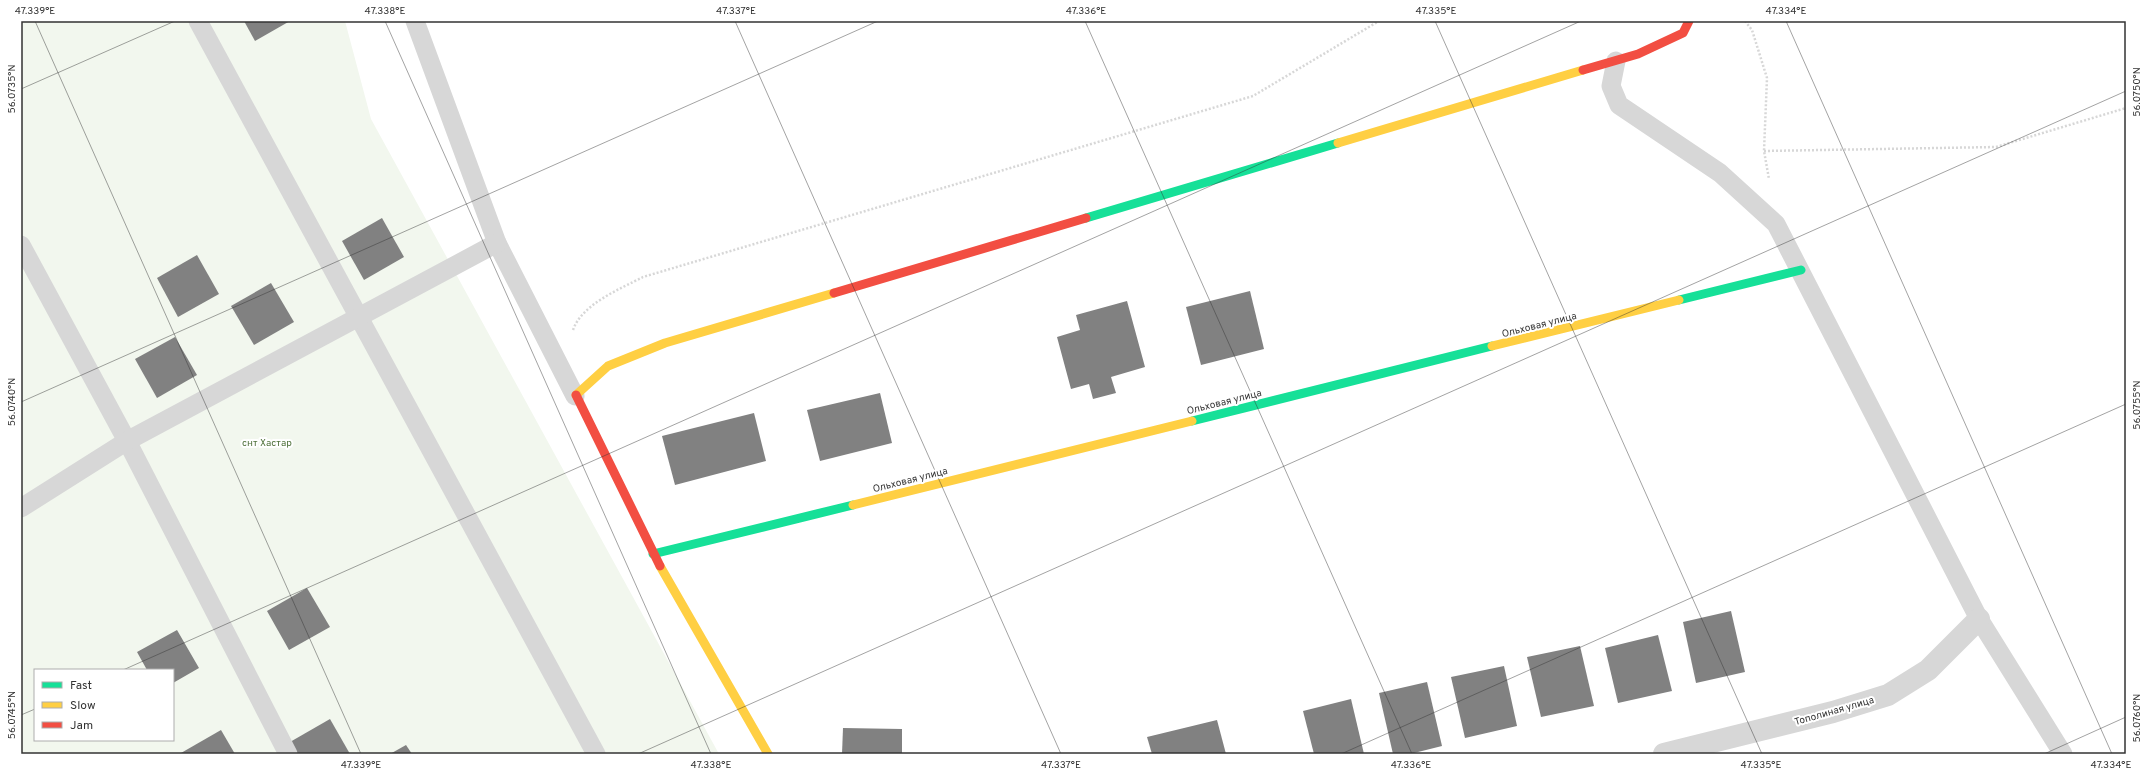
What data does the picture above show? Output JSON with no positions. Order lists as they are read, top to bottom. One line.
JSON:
{"streets":{"street":["Ольховая улица","Тополиная улица"]},"parks":["снт Хастар"],"legend":["Fast","Slow","Jam"],"coordinates":["47.339°E","47.338°E","47.337°E","47.336°E","47.335°E","47.334°E","56.0735°N","56.0750°N","56.0740°N","56.0755°N","56.0745°N","56.0760°N"]}
